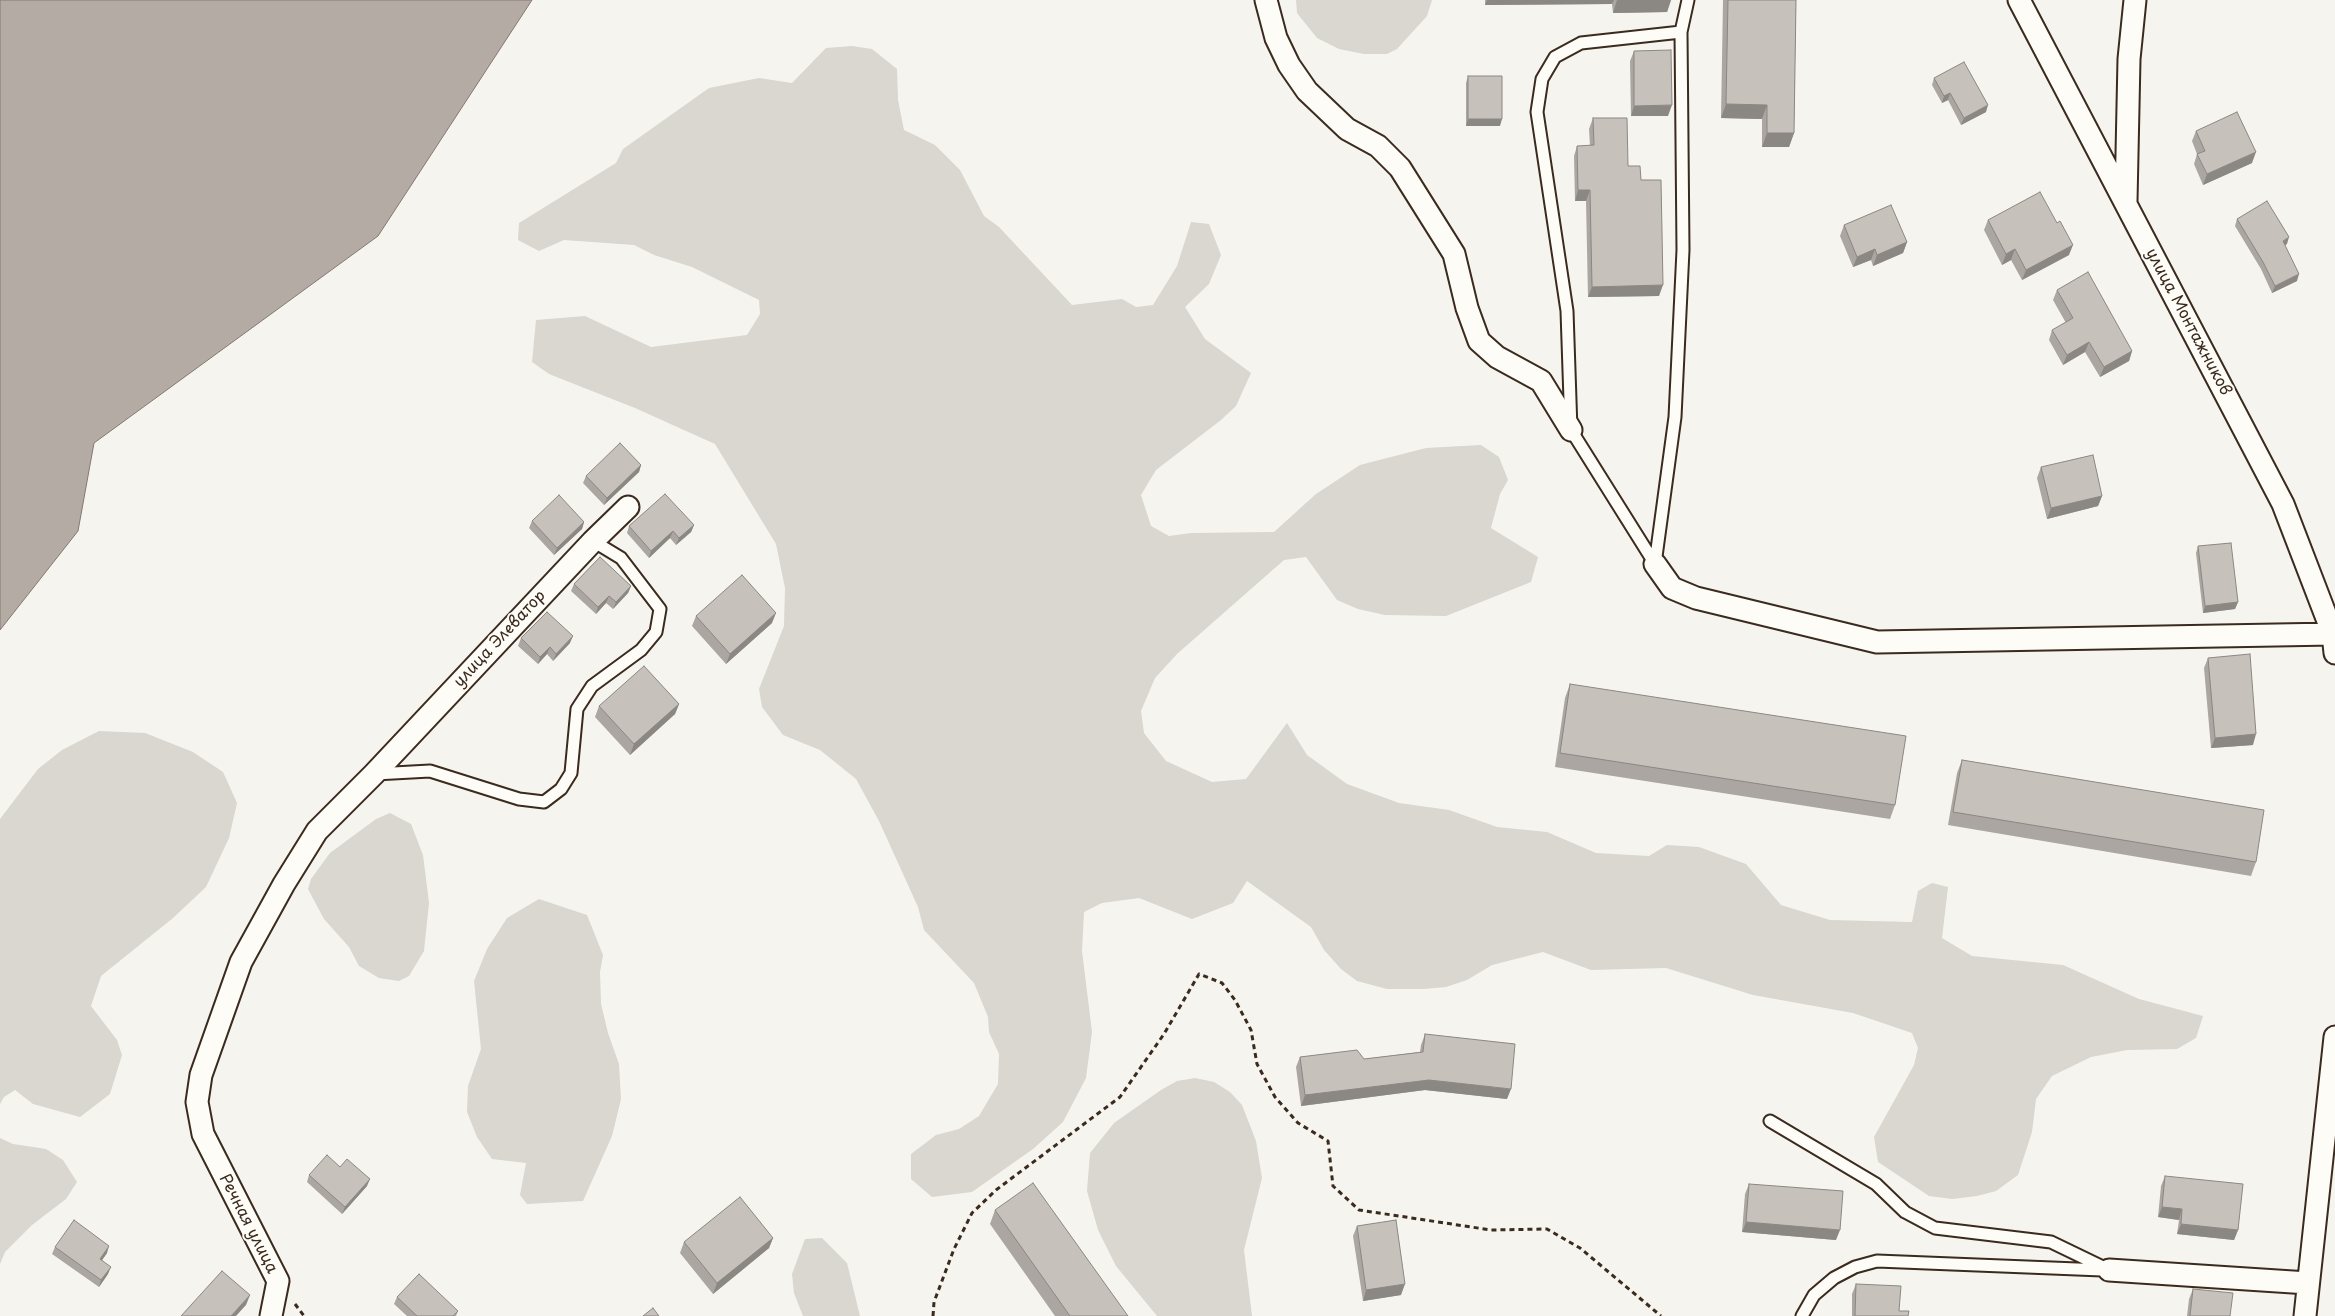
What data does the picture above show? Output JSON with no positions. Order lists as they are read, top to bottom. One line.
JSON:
{"streets":{"street":["улица Монтажников","улица Элеватор","Речная улица"]},"crossings":[["улица Элеватор","Речная улица"]]}
